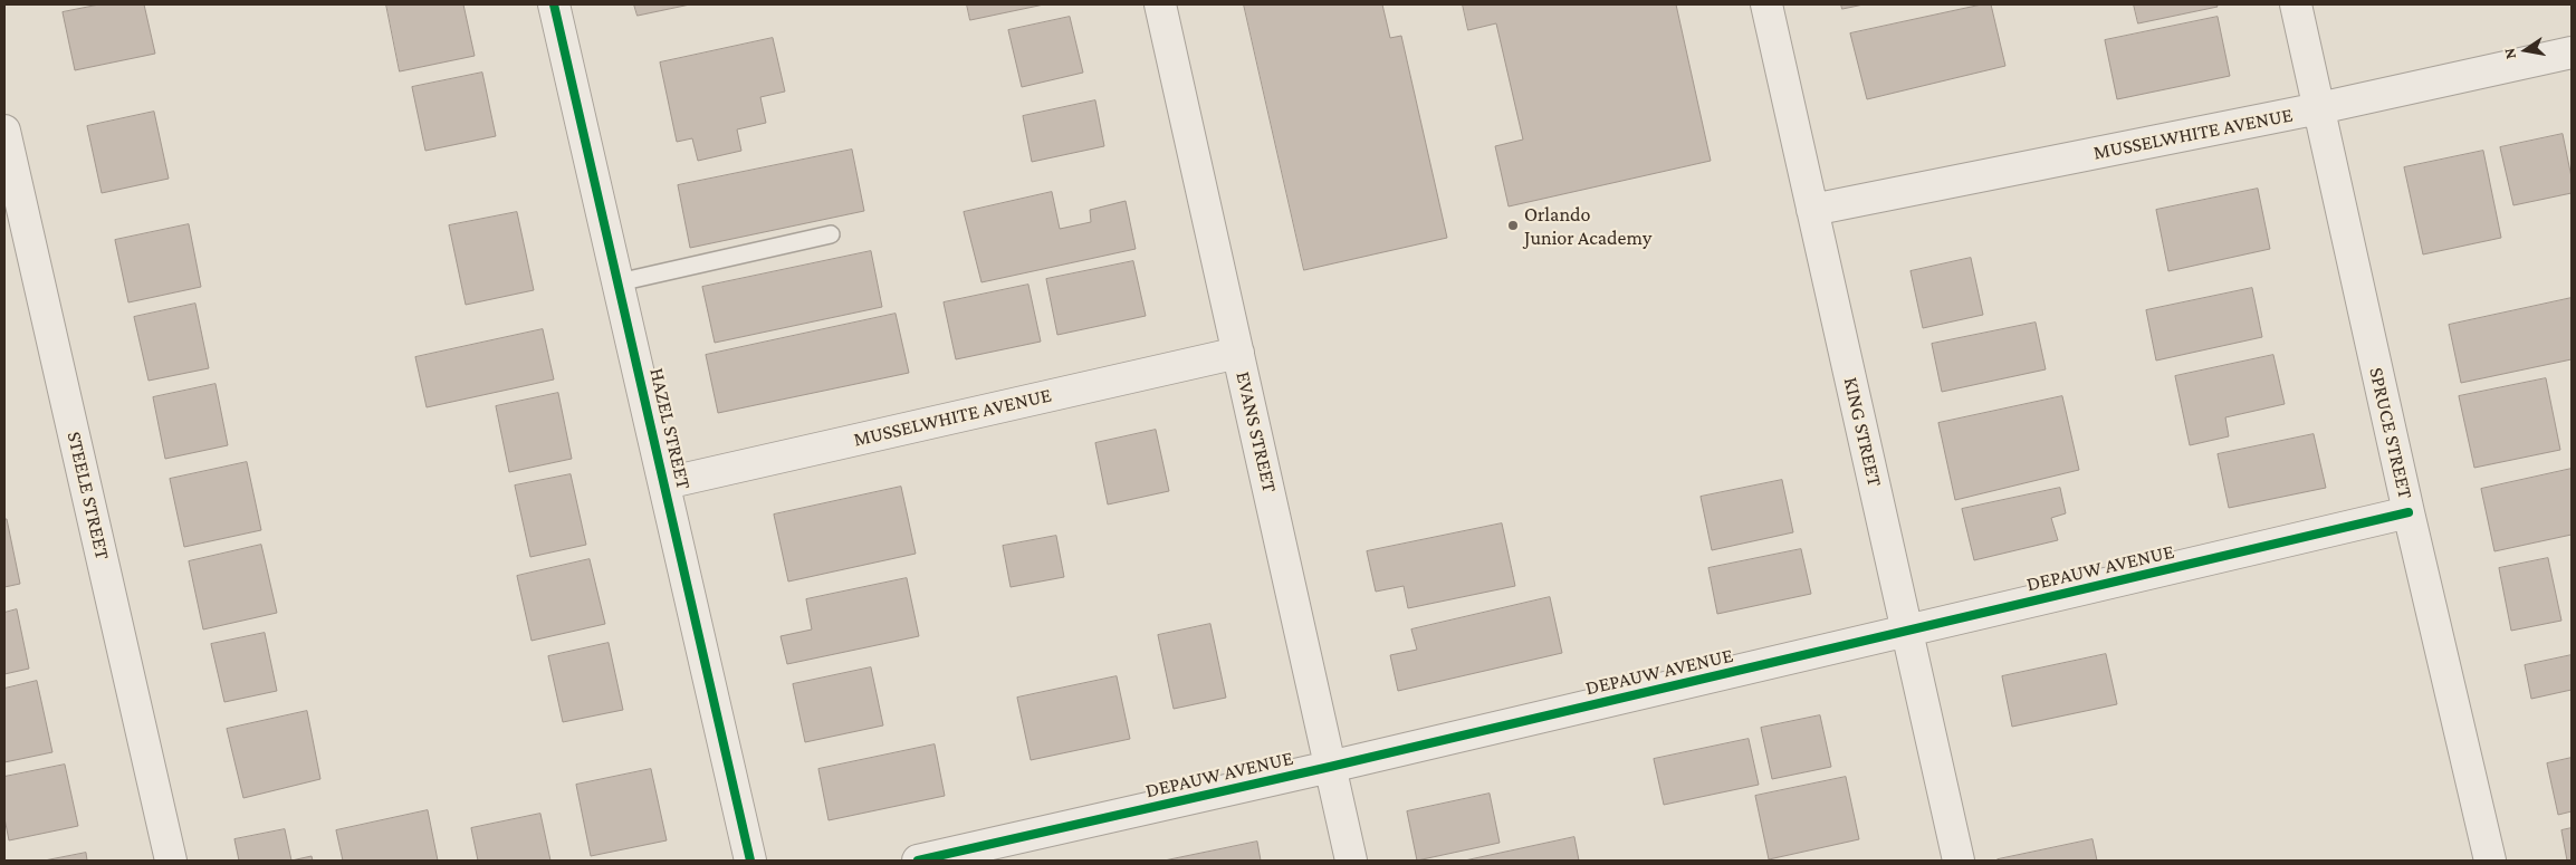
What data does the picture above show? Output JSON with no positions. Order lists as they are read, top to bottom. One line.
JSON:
{"streets":{"street":["MUSSELWHITE AVENUE","HAZEL STREET","EVANS STREET","KING STREET","SPRUCE STREET","STEELE STREET","DEPAUW AVENUE"]},"crossings":[["MUSSELWHITE AVENUE","HAZEL STREET"],["MUSSELWHITE AVENUE","EVANS STREET"],["MUSSELWHITE AVENUE","KING STREET"],["MUSSELWHITE AVENUE","SPRUCE STREET"],["EVANS STREET","DEPAUW AVENUE"],["KING STREET","DEPAUW AVENUE"],["SPRUCE STREET","DEPAUW AVENUE"]],"places":["Orlando Junior Academy"],"north":"left"}
